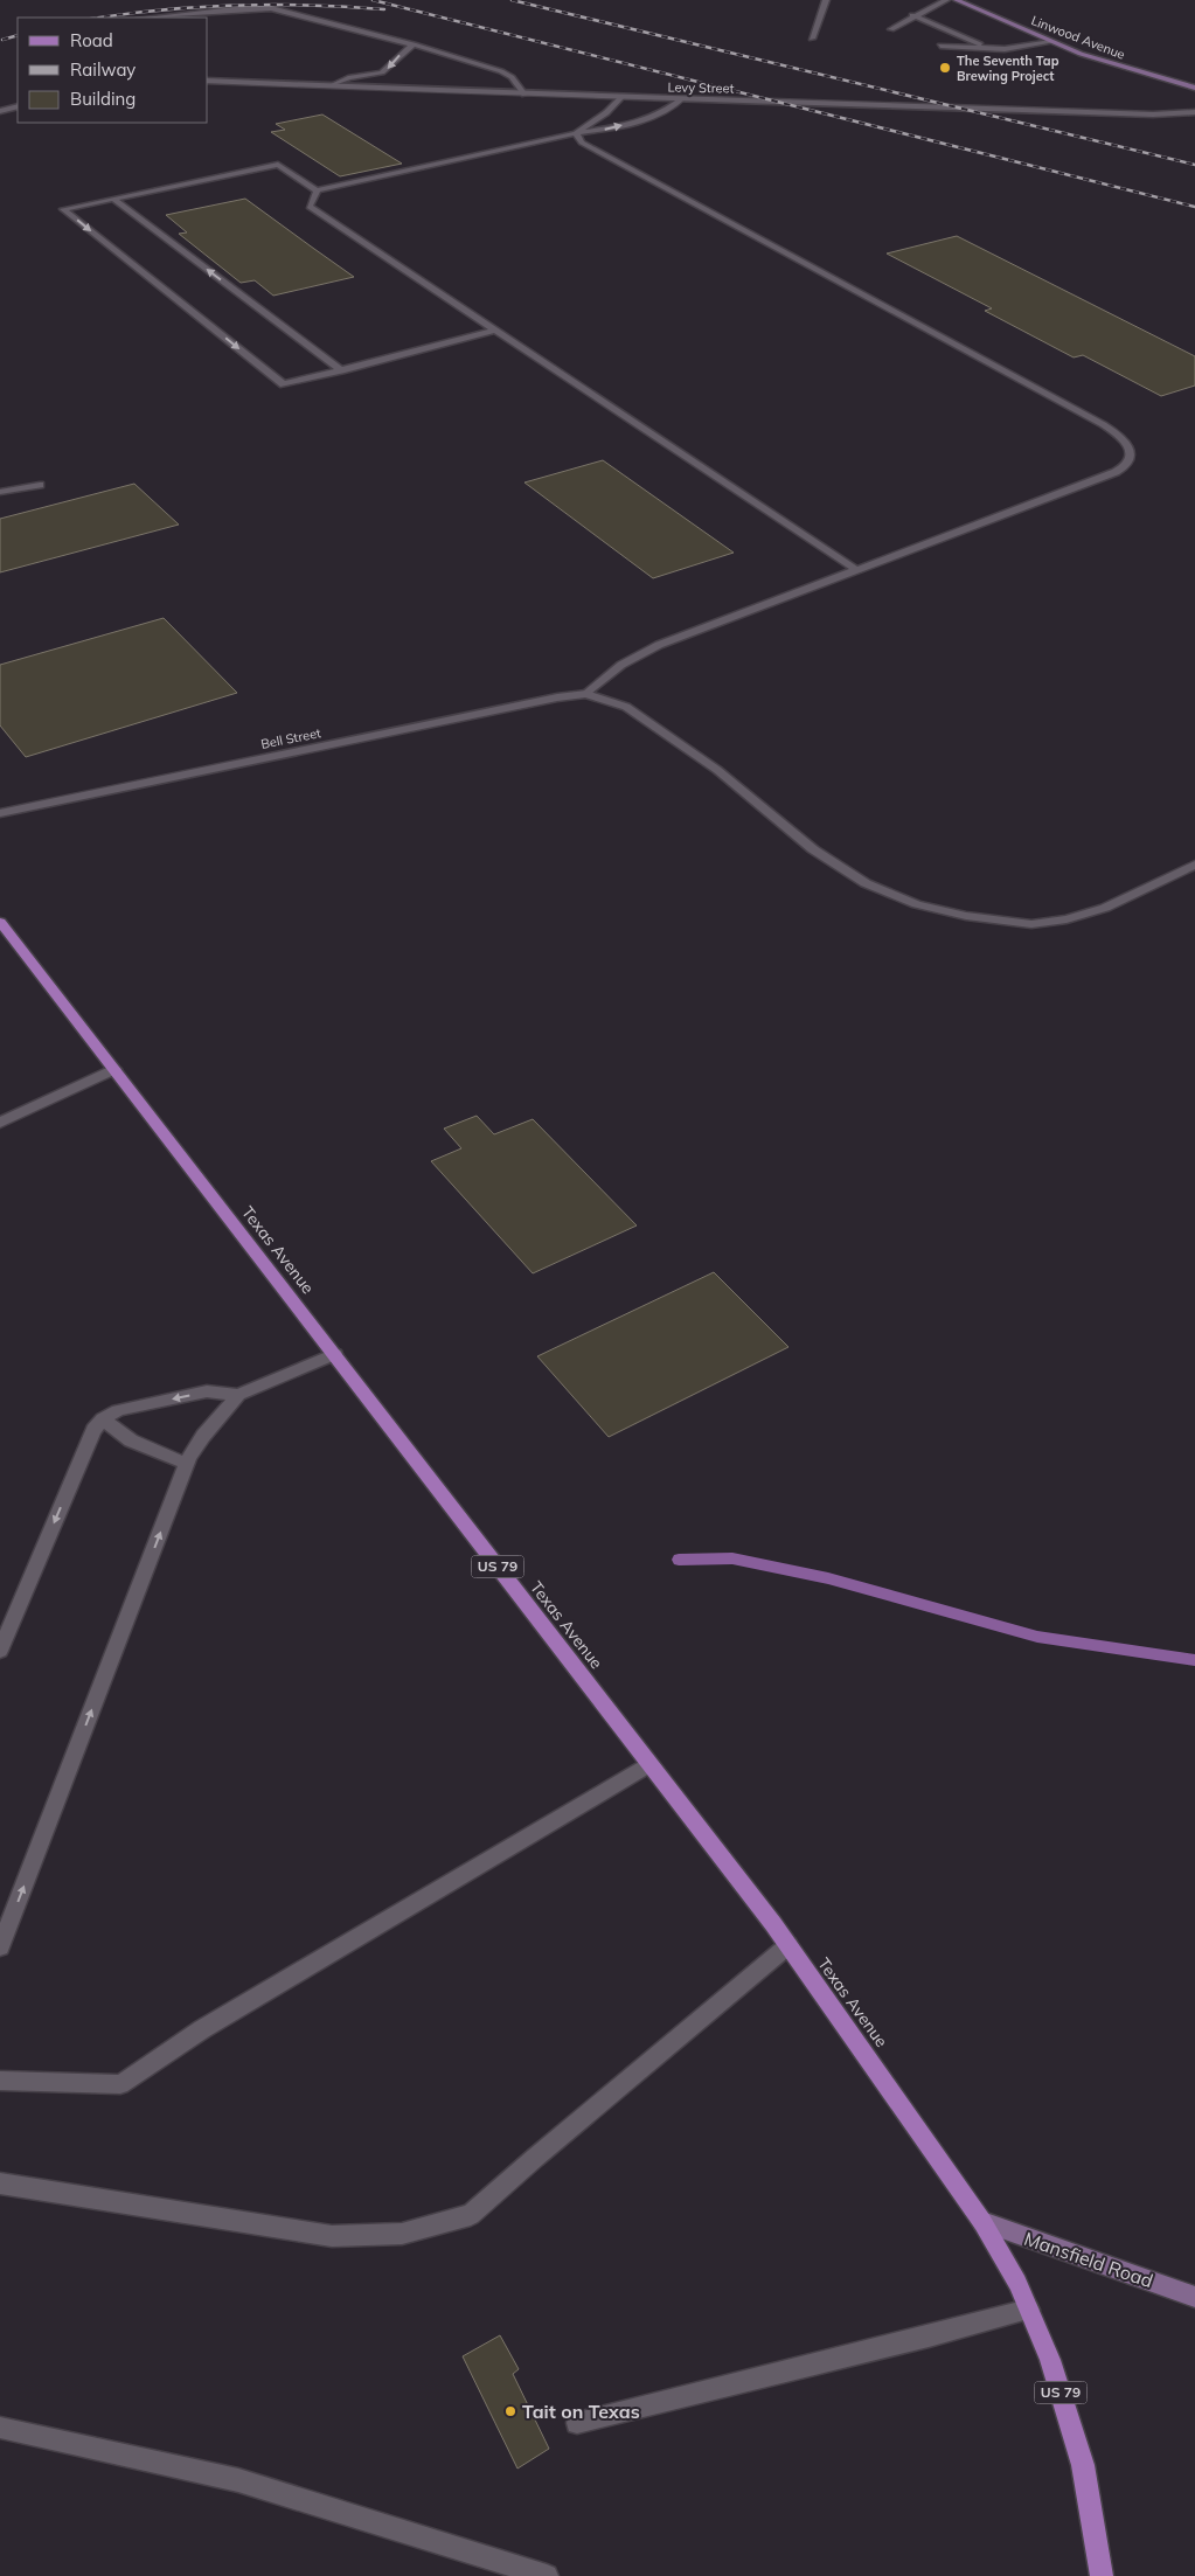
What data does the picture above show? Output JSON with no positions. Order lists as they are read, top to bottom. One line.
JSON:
{"streets":{"main road":["Linwood Avenue","Texas Avenue","US 79","Mansfield Road"],"street":["Levy Street","Bell Street"]},"crossings":[["Texas Avenue","US 79"],["Texas Avenue","Mansfield Road"],["US 79","Mansfield Road"]],"places":["The Seventh Tap Brewing Project","Tait on Texas"],"legend":["Road","Railway","Building"]}
